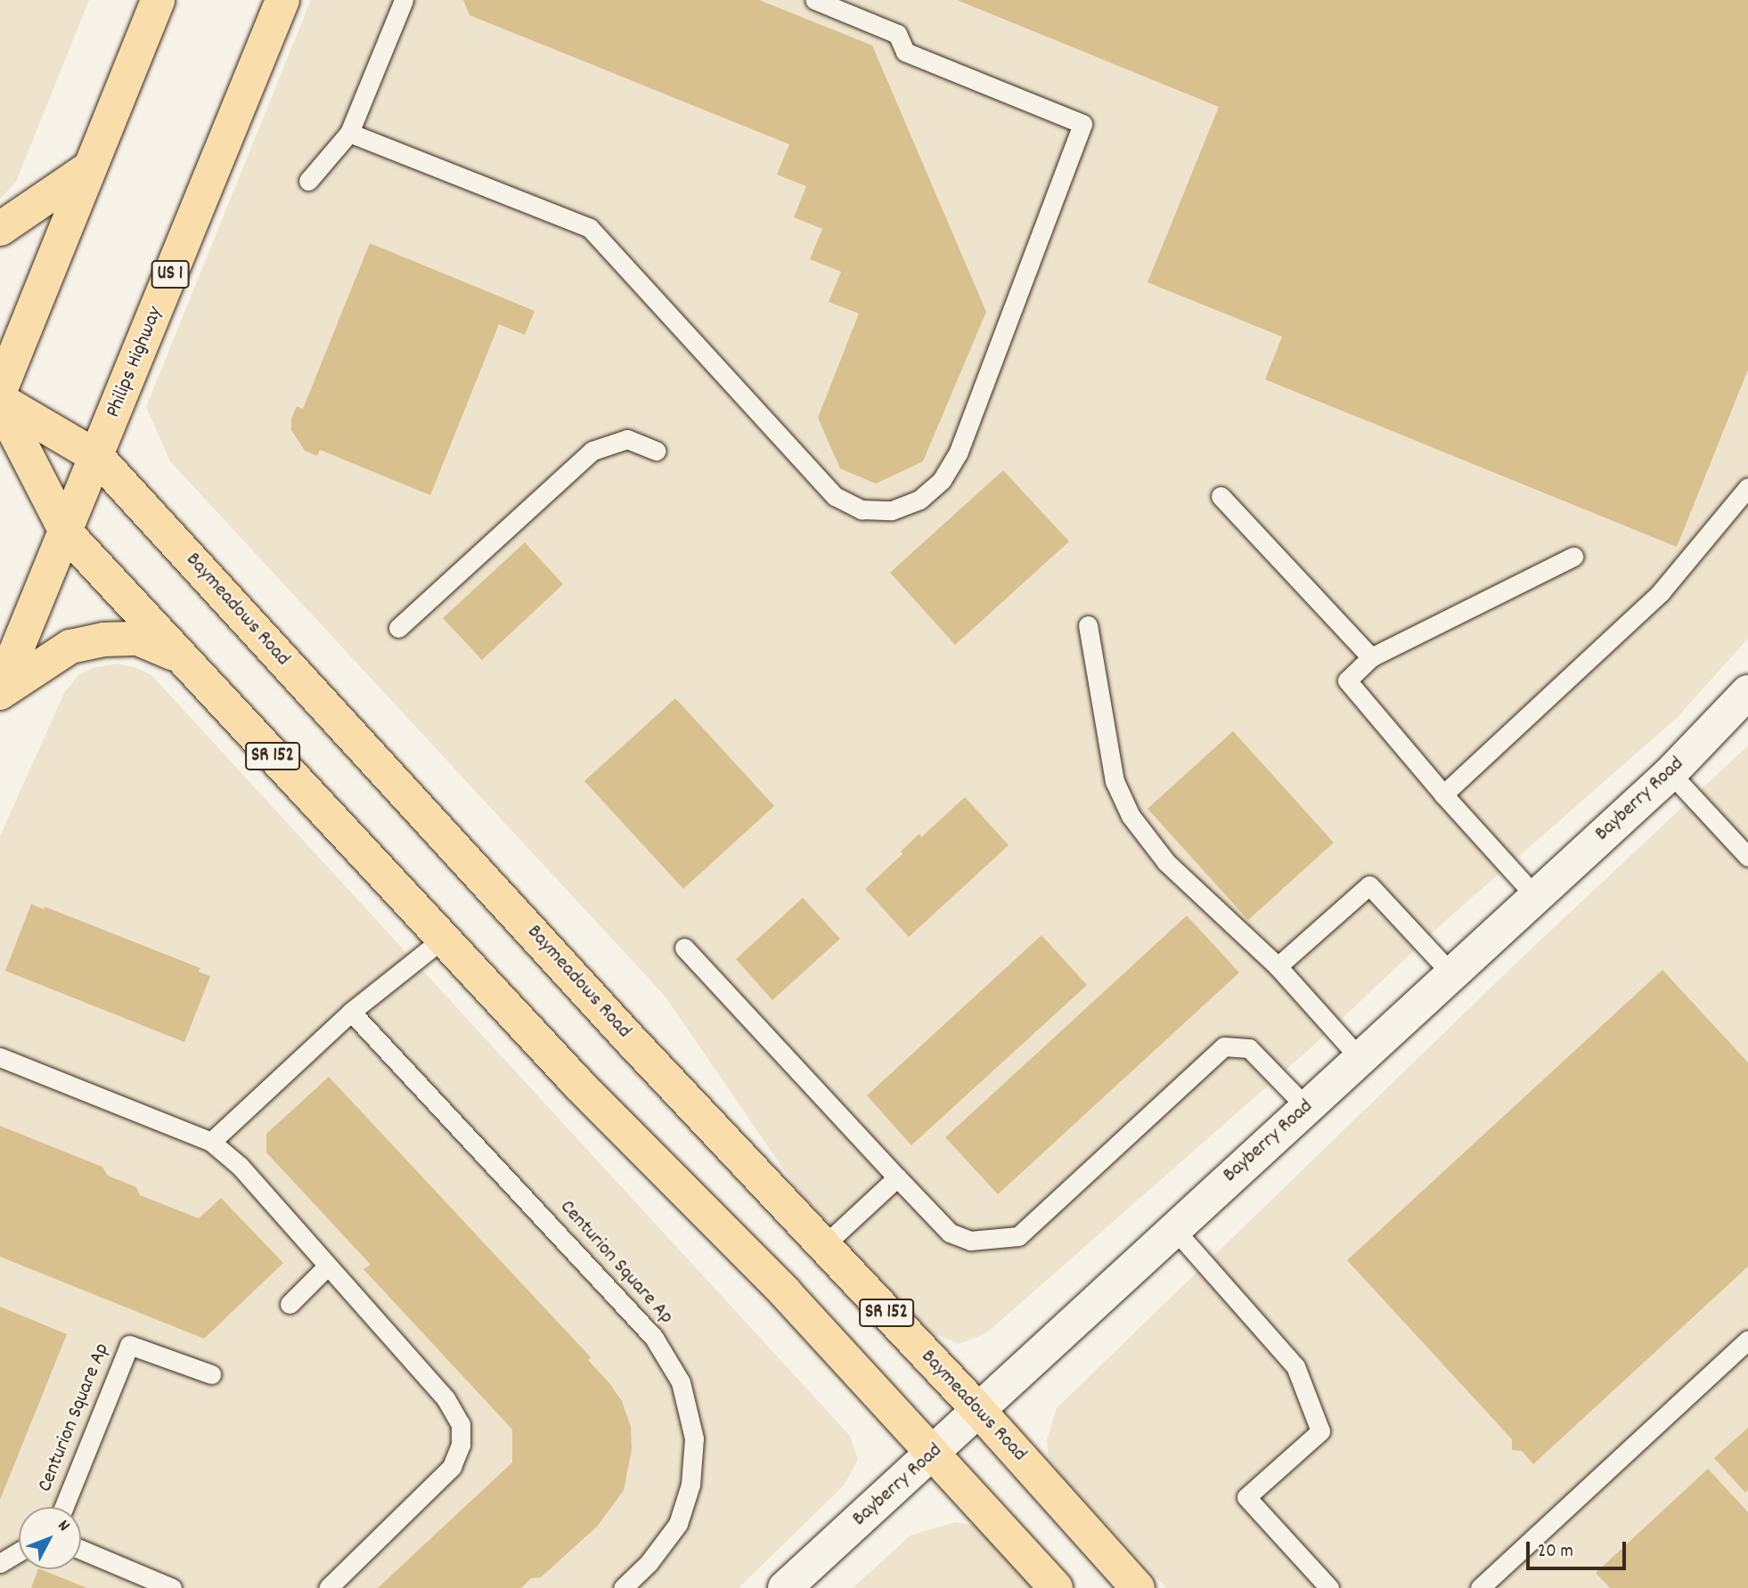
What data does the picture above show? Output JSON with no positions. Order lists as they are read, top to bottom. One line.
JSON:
{"streets":{"main road":["US 1","Philips Highway","Baymeadows Road","SR 152"],"street":["Bayberry Road"],"lane":["Centurion Square Ap"]},"crossings":[["Philips Highway","Baymeadows Road"],["Baymeadows Road","Bayberry Road"]],"scale_bar":"20 m","north":"top right"}
